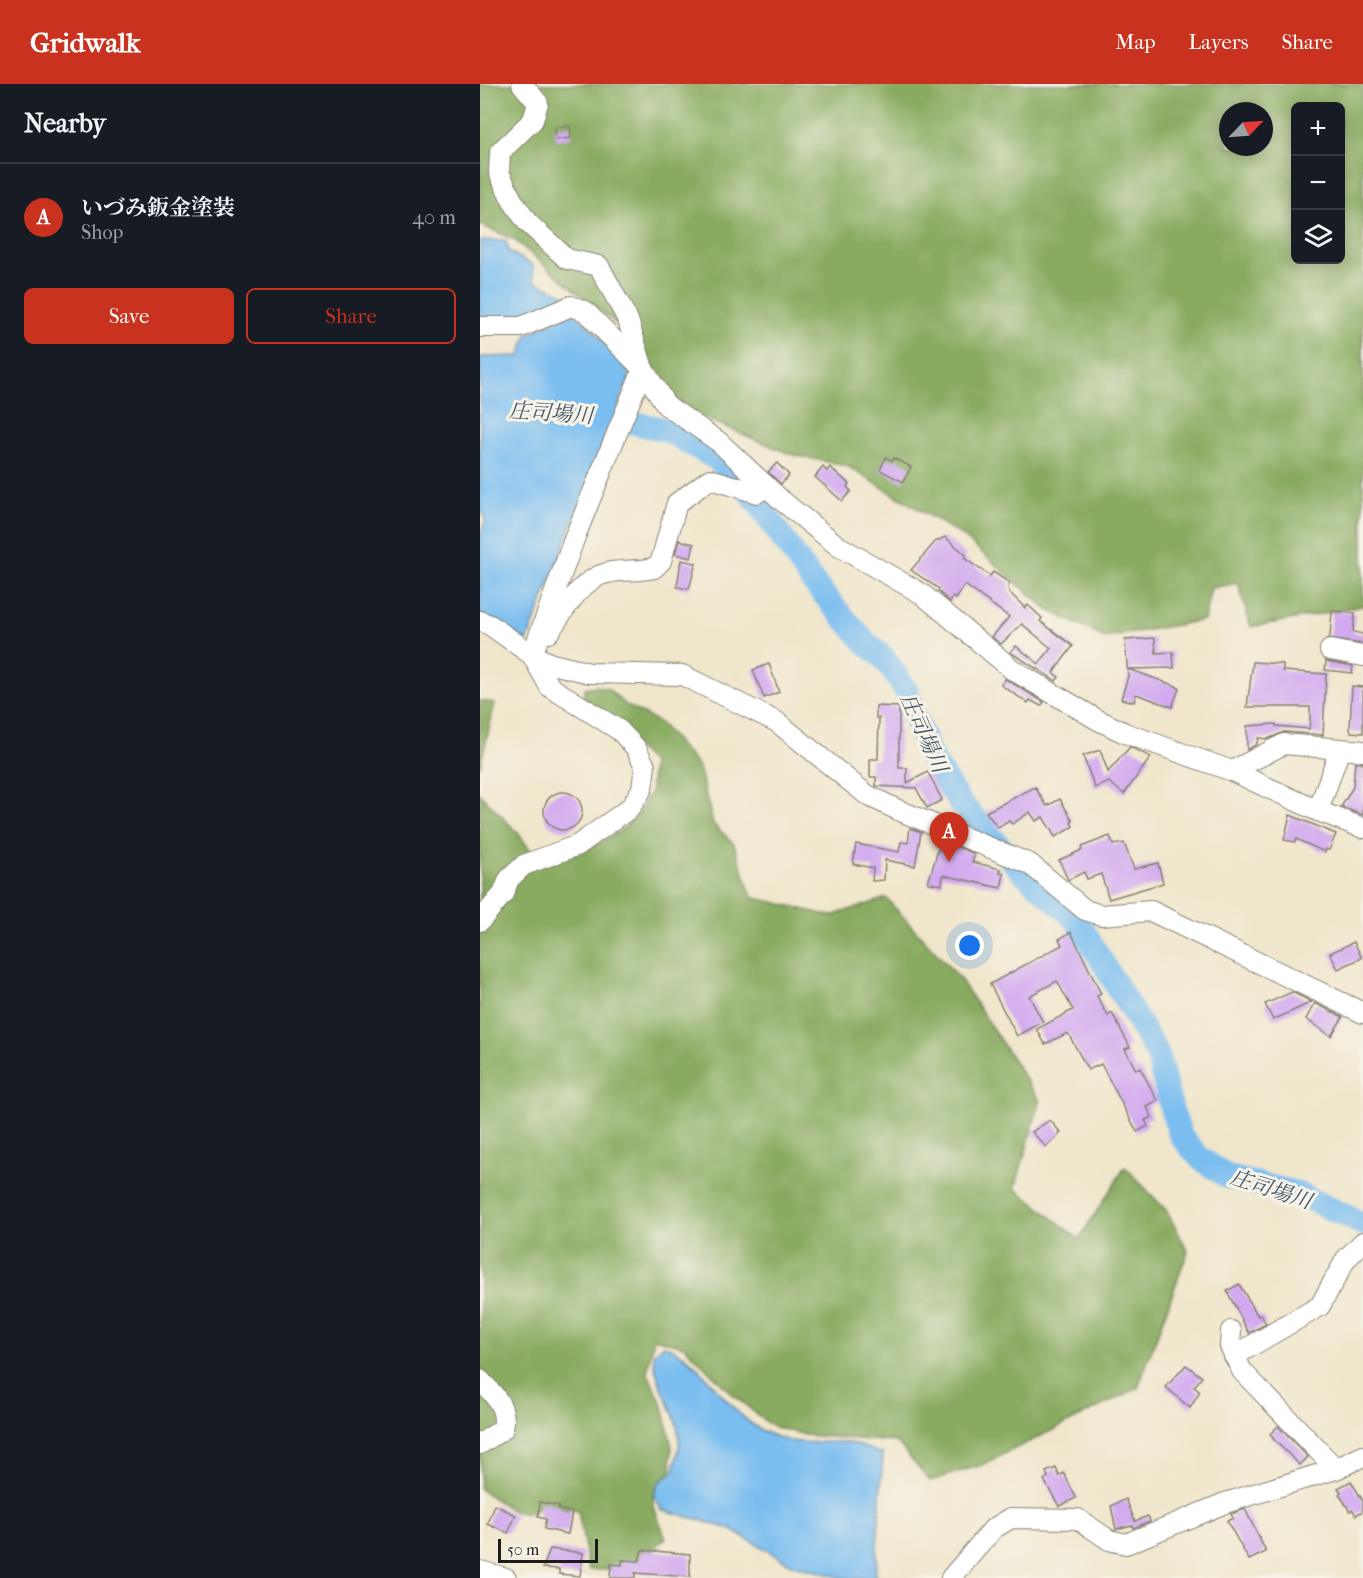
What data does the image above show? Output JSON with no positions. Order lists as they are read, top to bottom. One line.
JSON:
{"water":["庄司場川"],"scale_bar":"50 m","north":"top right","page":{"header":"Gridwalk","nav":["Map","Layers","Share"],"heading":"Nearby","map_buttons":["+","−"],"list":[{"mark":"A","name":"いづみ鈑金塗装","note":"Shop","value":"40 m"}],"buttons":["Save","Share"],"pins":"A","scale":"50 m"}}
